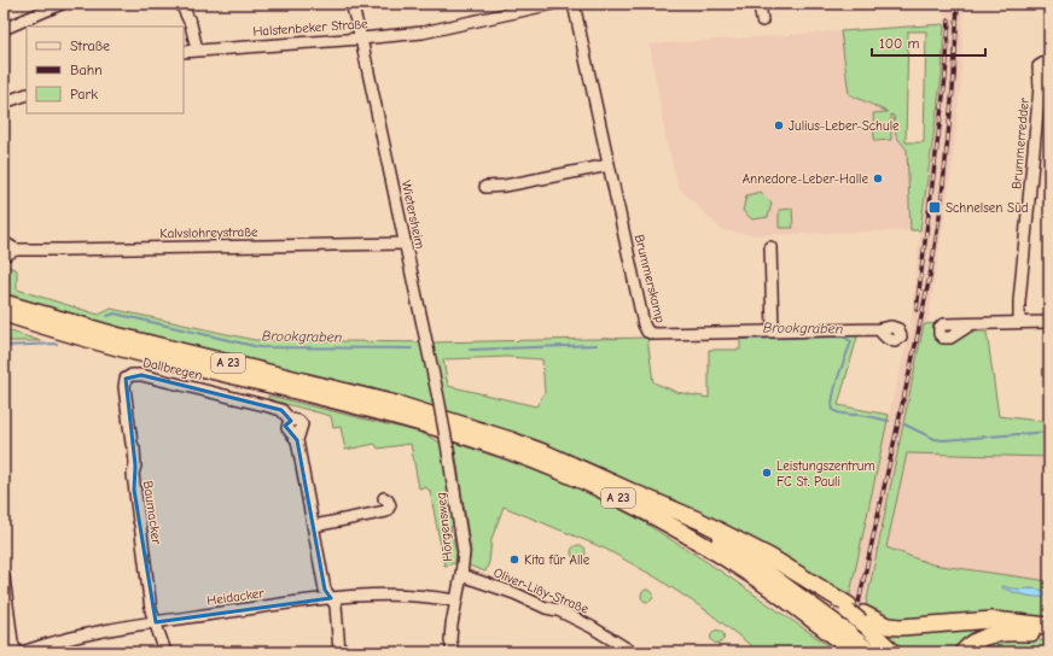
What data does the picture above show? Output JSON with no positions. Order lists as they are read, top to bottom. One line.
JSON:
{"streets":{"highway":["A 23"],"street":["Halstenbeker Straße","Brummerredder","Wietersheim","Kalvslohreystraße","Brummerskamp","Dallbregen","Baumacker","Hörgensweg","Oliver-Lißy-Straße","Heidacker"]},"crossings":[["Halstenbeker Straße","Wietersheim"],["Wietersheim","Kalvslohreystraße"],["Wietersheim","Hörgensweg"],["Dallbregen","Baumacker"],["Dallbregen","Heidacker"],["Baumacker","Heidacker"],["Hörgensweg","Oliver-Lißy-Straße"],["Hörgensweg","Heidacker"]],"water":["Brookgraben"],"places":{"other":["Julius-Leber-Schule","Annedore-Leber-Halle","Leistungszentrum FC St. Pauli","Kita für Alle"],"transit":["Schnelsen Süd"]},"legend":["Straße","Bahn","Park"],"scale_bar":"100 m"}
